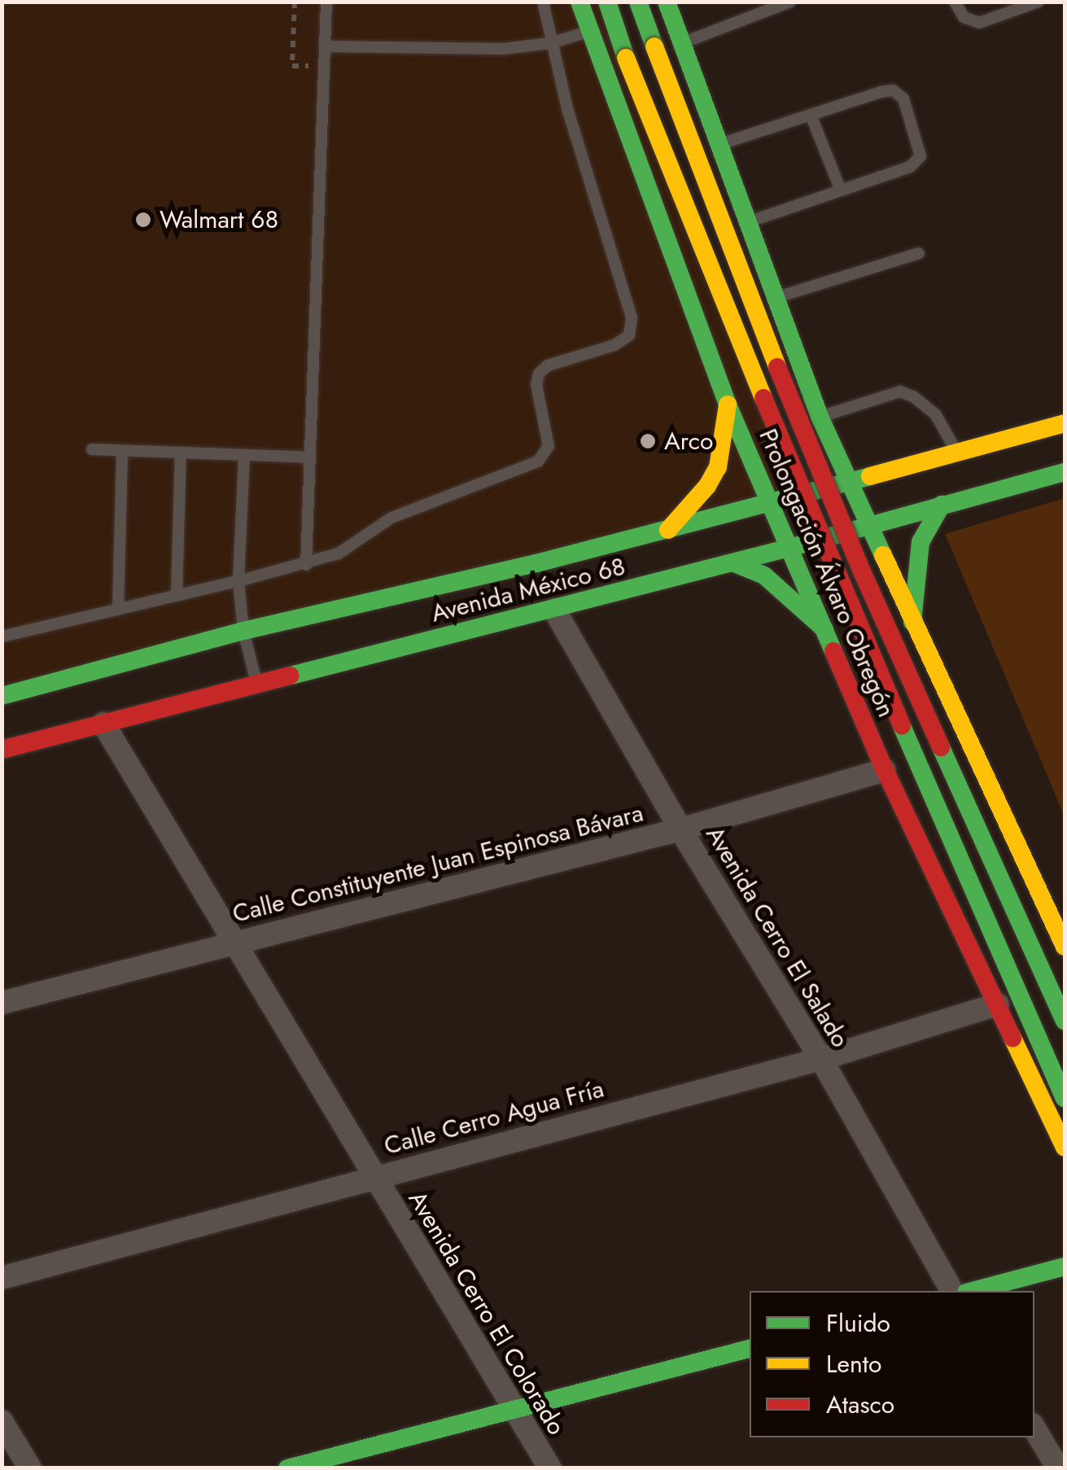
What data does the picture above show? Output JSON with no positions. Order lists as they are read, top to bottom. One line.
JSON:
{"streets":{"main road":["Prolongación Álvaro Obregón","Avenida México 68"],"street":["Calle Constituyente Juan Espinosa Bávara","Avenida Cerro El Salado","Calle Cerro Agua Fría","Avenida Cerro El Colorado"]},"crossings":[["Prolongación Álvaro Obregón","Avenida México 68"],["Prolongación Álvaro Obregón","Calle Constituyente Juan Espinosa Bávara"],["Prolongación Álvaro Obregón","Calle Cerro Agua Fría"],["Avenida México 68","Avenida Cerro El Salado"],["Avenida México 68","Avenida Cerro El Colorado"],["Calle Constituyente Juan Espinosa Bávara","Avenida Cerro El Salado"],["Calle Constituyente Juan Espinosa Bávara","Avenida Cerro El Colorado"],["Avenida Cerro El Salado","Calle Cerro Agua Fría"],["Calle Cerro Agua Fría","Avenida Cerro El Colorado"]],"places":["Walmart 68","Arco"],"legend":["Fluido","Lento","Atasco"]}
